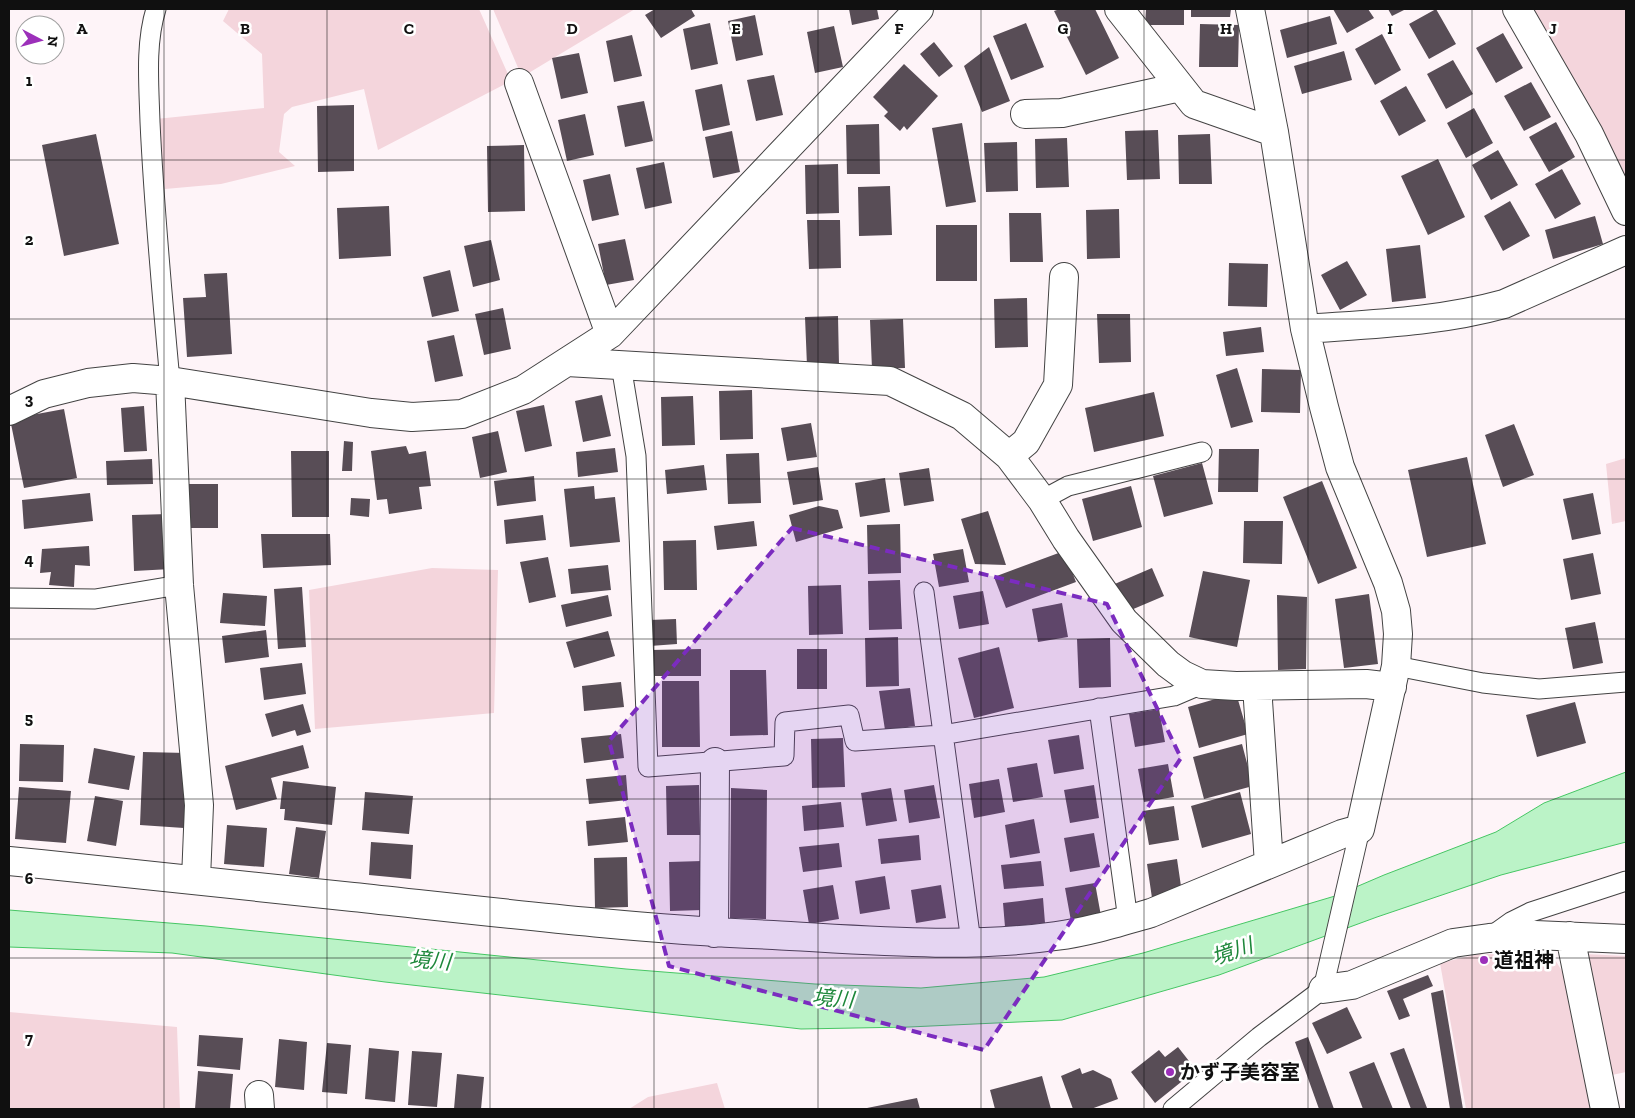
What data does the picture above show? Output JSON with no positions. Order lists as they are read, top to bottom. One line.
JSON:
{"water":["境川"],"places":["道祖神","かず子美容室"],"north":"right","grid":{"columns":["A","B","C","D","E","F","G","H","I","J"],"rows":["1","2","3","4","5","6","7"]}}
